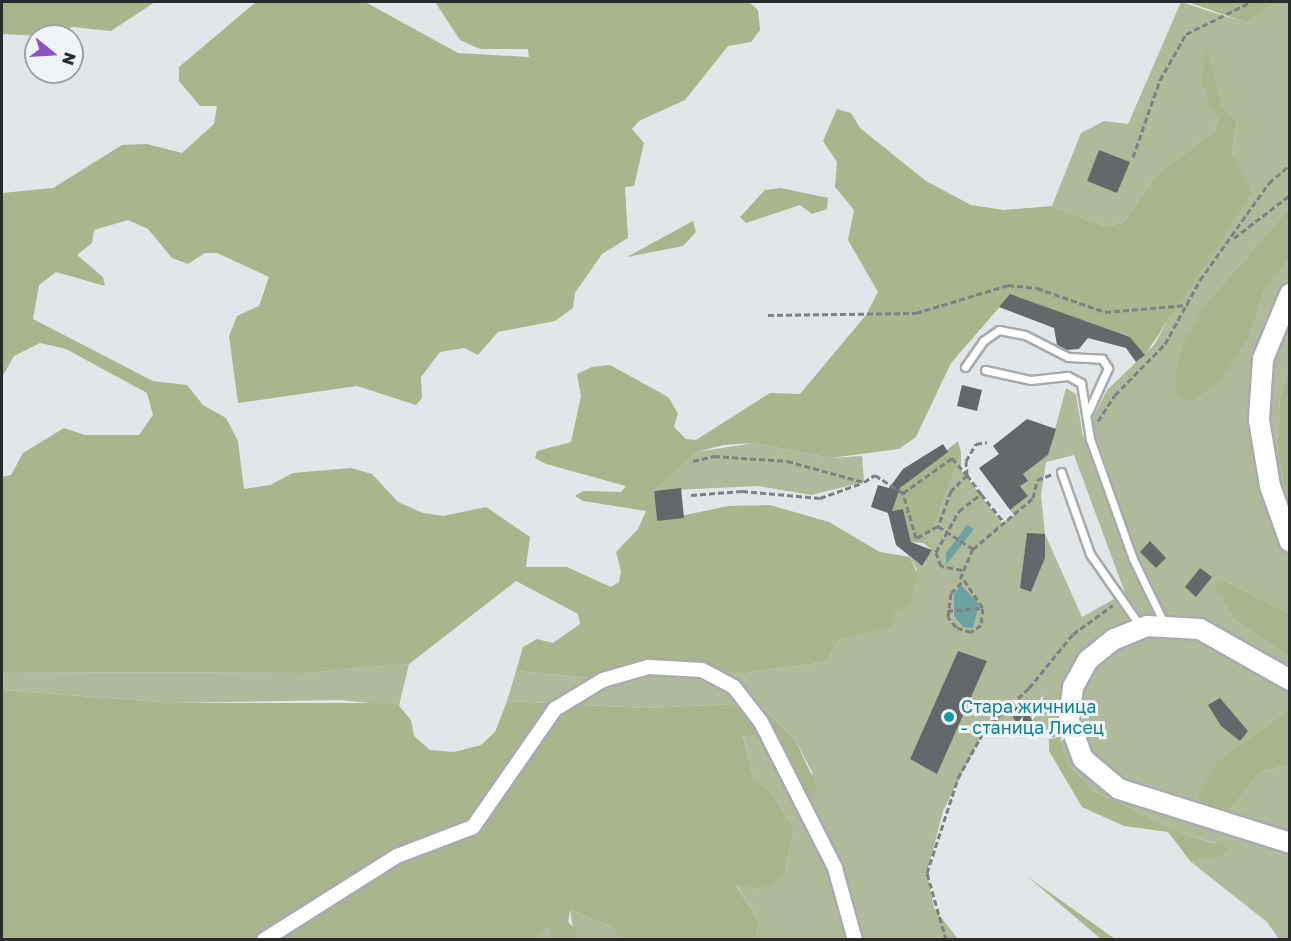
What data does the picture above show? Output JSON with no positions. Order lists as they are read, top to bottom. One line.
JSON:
{"places":["Стара жичница - станица Лисец"],"north":"right"}
